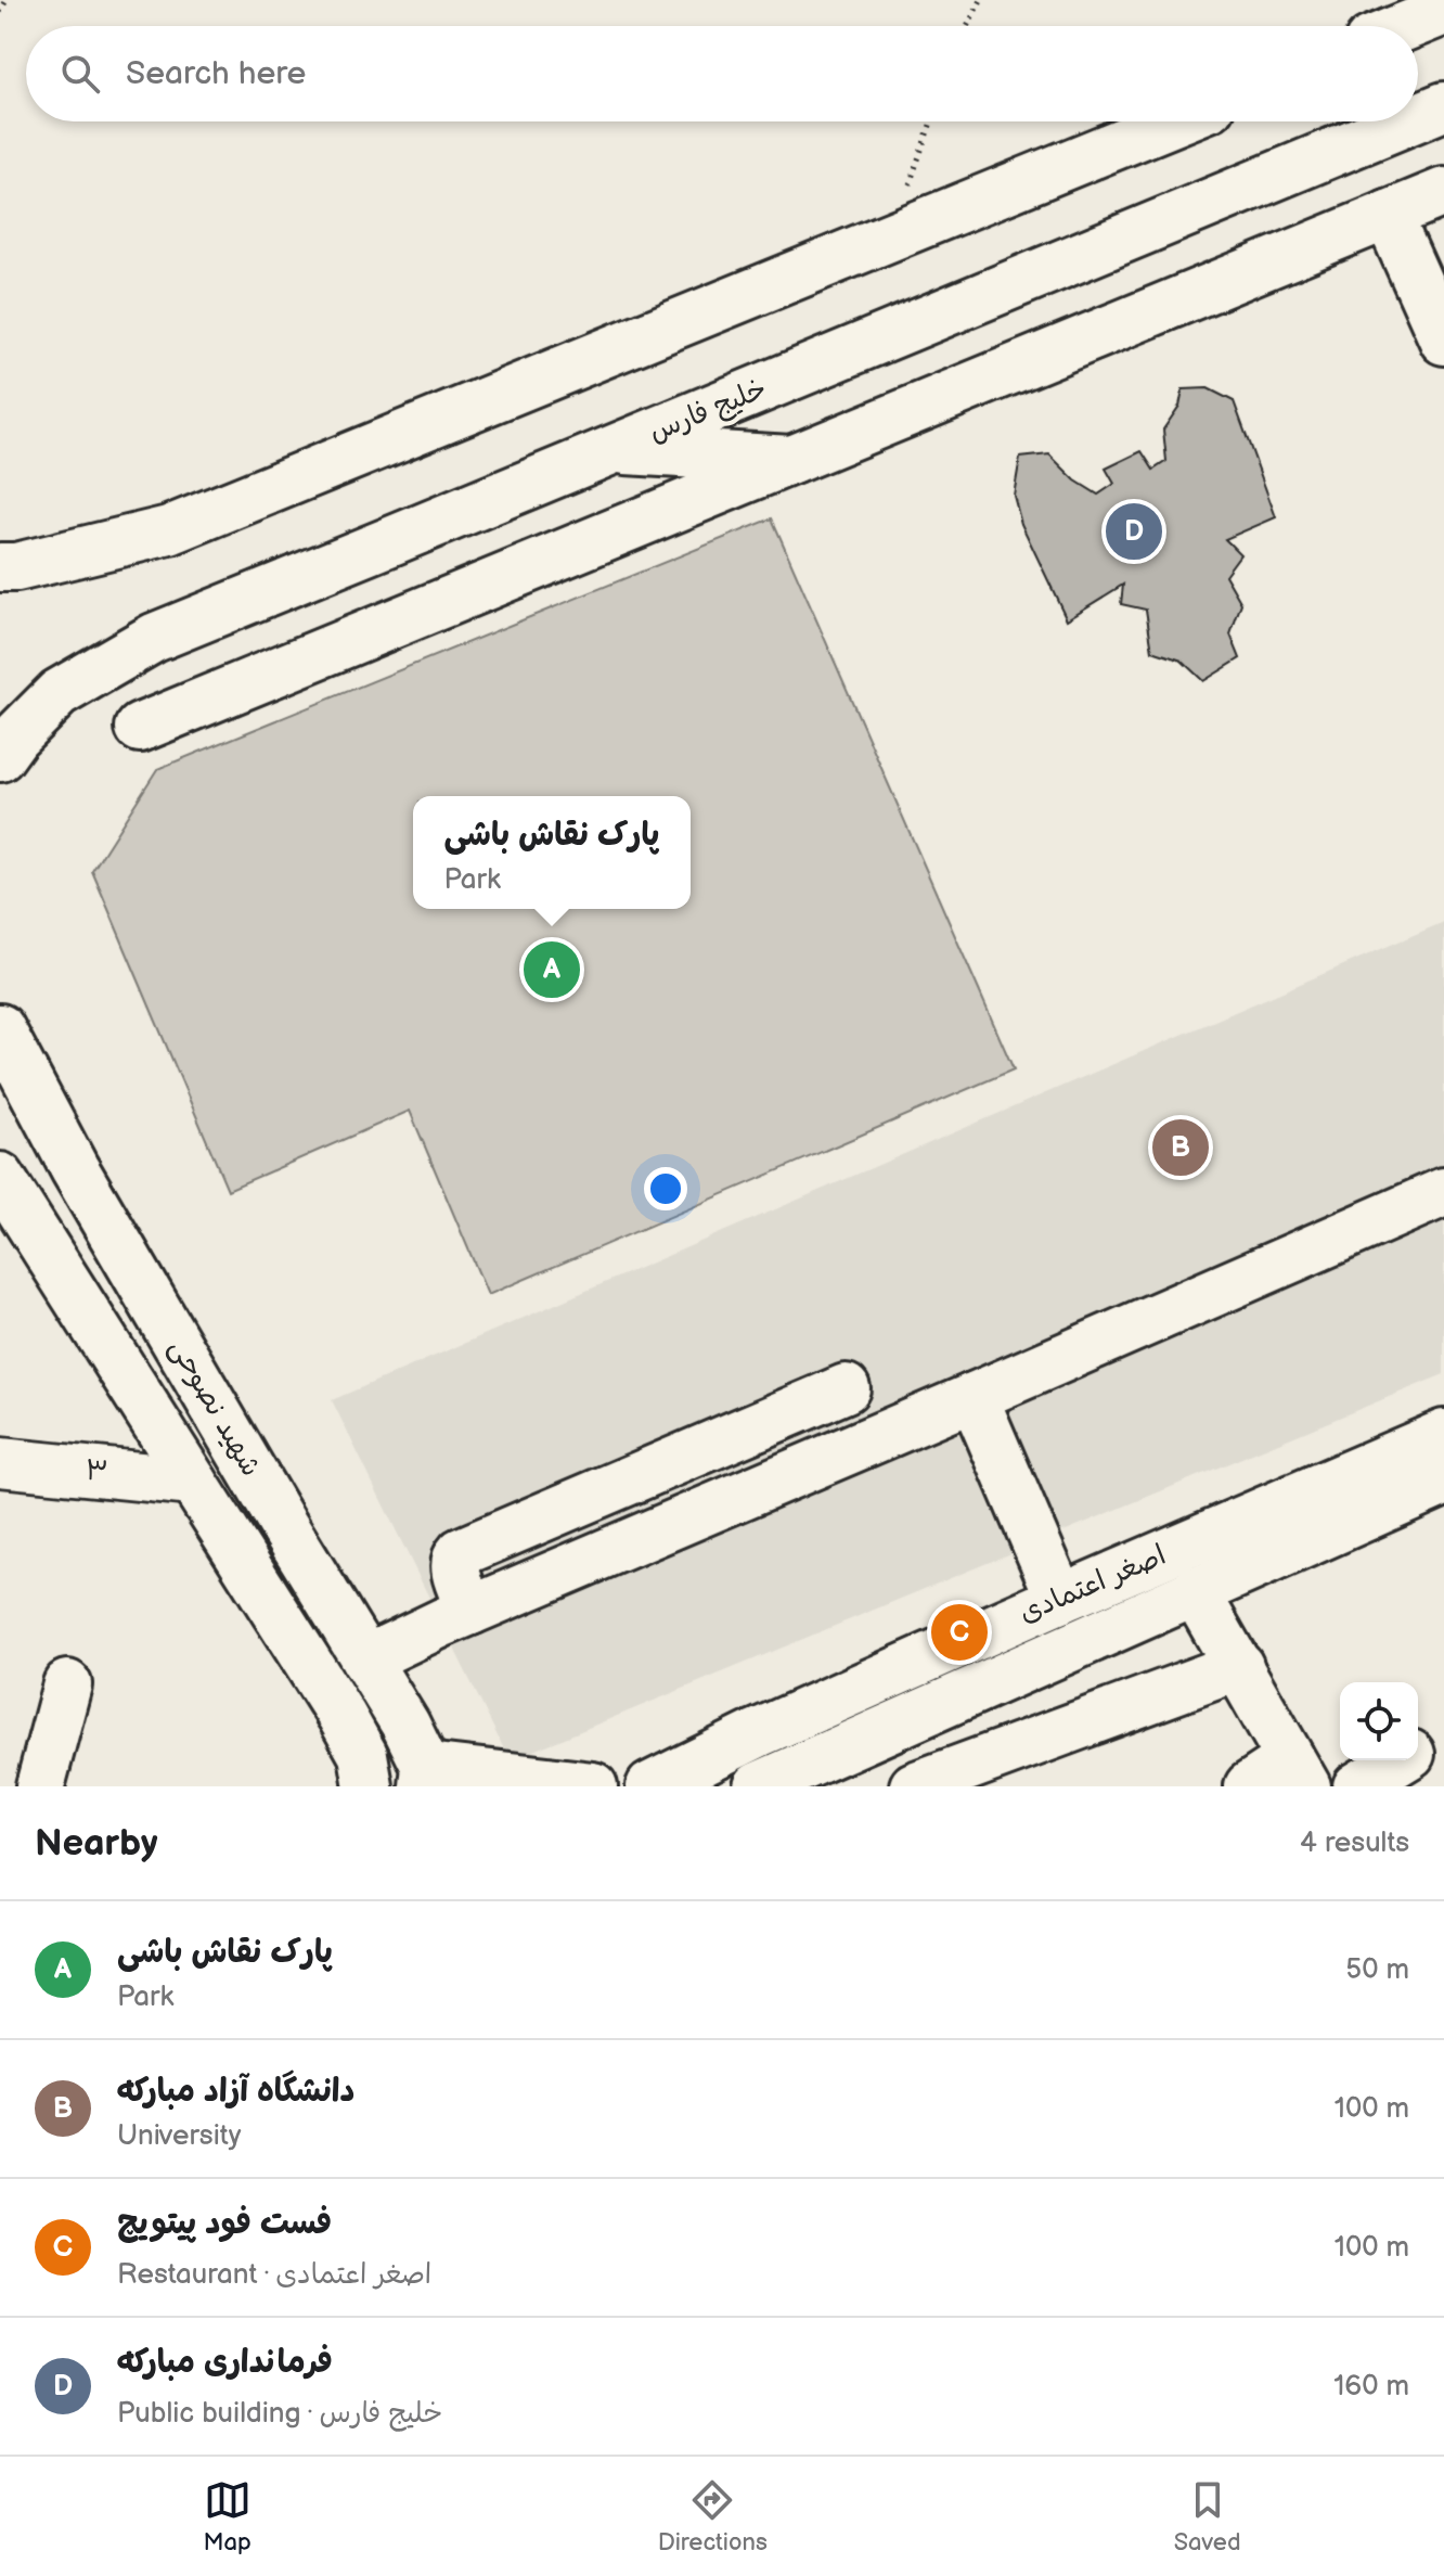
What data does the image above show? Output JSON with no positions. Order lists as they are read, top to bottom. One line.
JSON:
{"streets":{"main road":["خلیج فارس","شهید نصوحی","۳","اصغر اعتمادی"]},"crossings":[["شهید نصوحی","۳"]],"page":{"search":"Search here","pins":["D","A","B","C"],"popup":["پارک نقاش باشی","Park"],"heading":["Nearby","4 results"],"list":[{"mark":"A","name":"پارک نقاش باشی","note":"Park","value":"50 m"},{"mark":"B","name":"دانشگاه آزاد مبارکه","note":"University","value":"100 m"},{"mark":"C","name":"فست فود پیتویچ","note":"Restaurant · اصغر اعتمادی","value":"100 m"},{"mark":"D","name":"فرمانداری مبارکه","note":"Public building · خلیج فارس","value":"160 m"}],"nav":["Map","Directions","Saved"]}}
